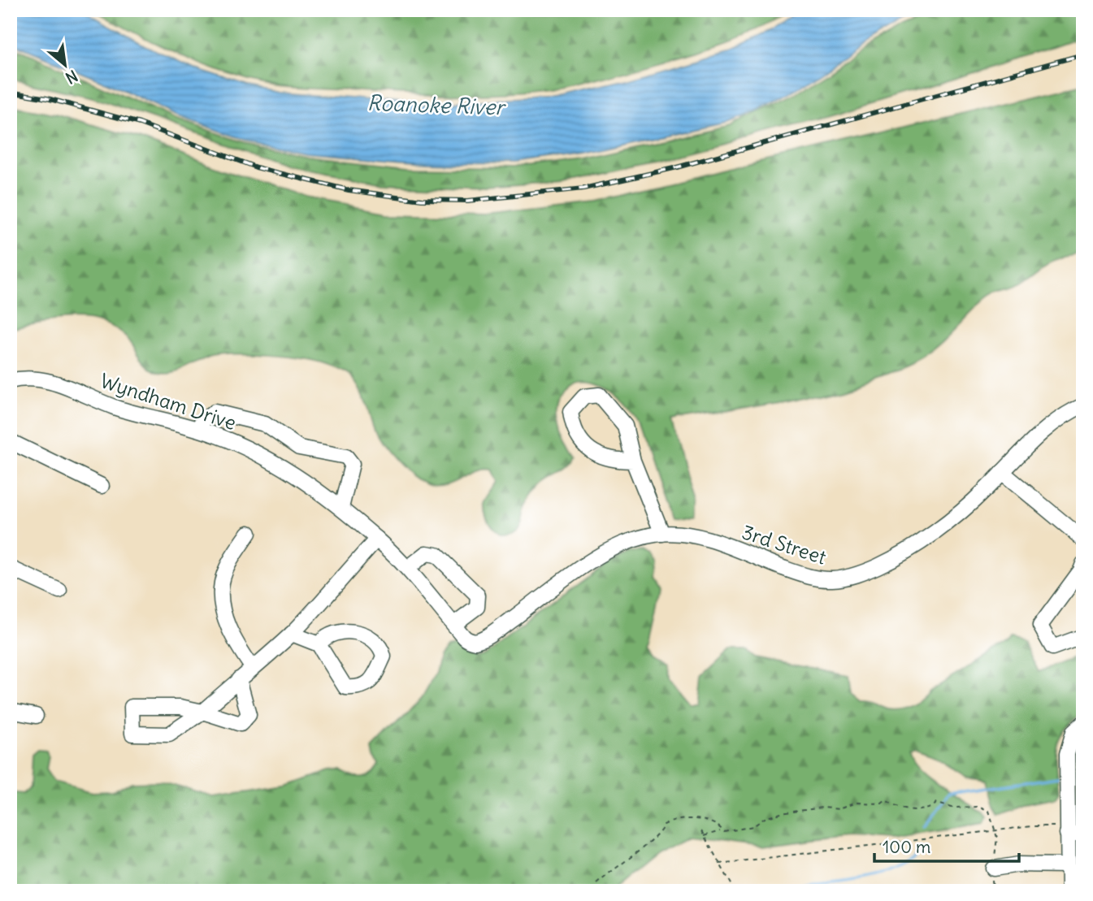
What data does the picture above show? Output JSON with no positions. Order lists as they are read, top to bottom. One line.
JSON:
{"streets":{"street":["Wyndham Drive","3rd Street"]},"crossings":[["Wyndham Drive","3rd Street"]],"water":["Roanoke River"],"scale_bar":"100 m","north":"bottom right"}
